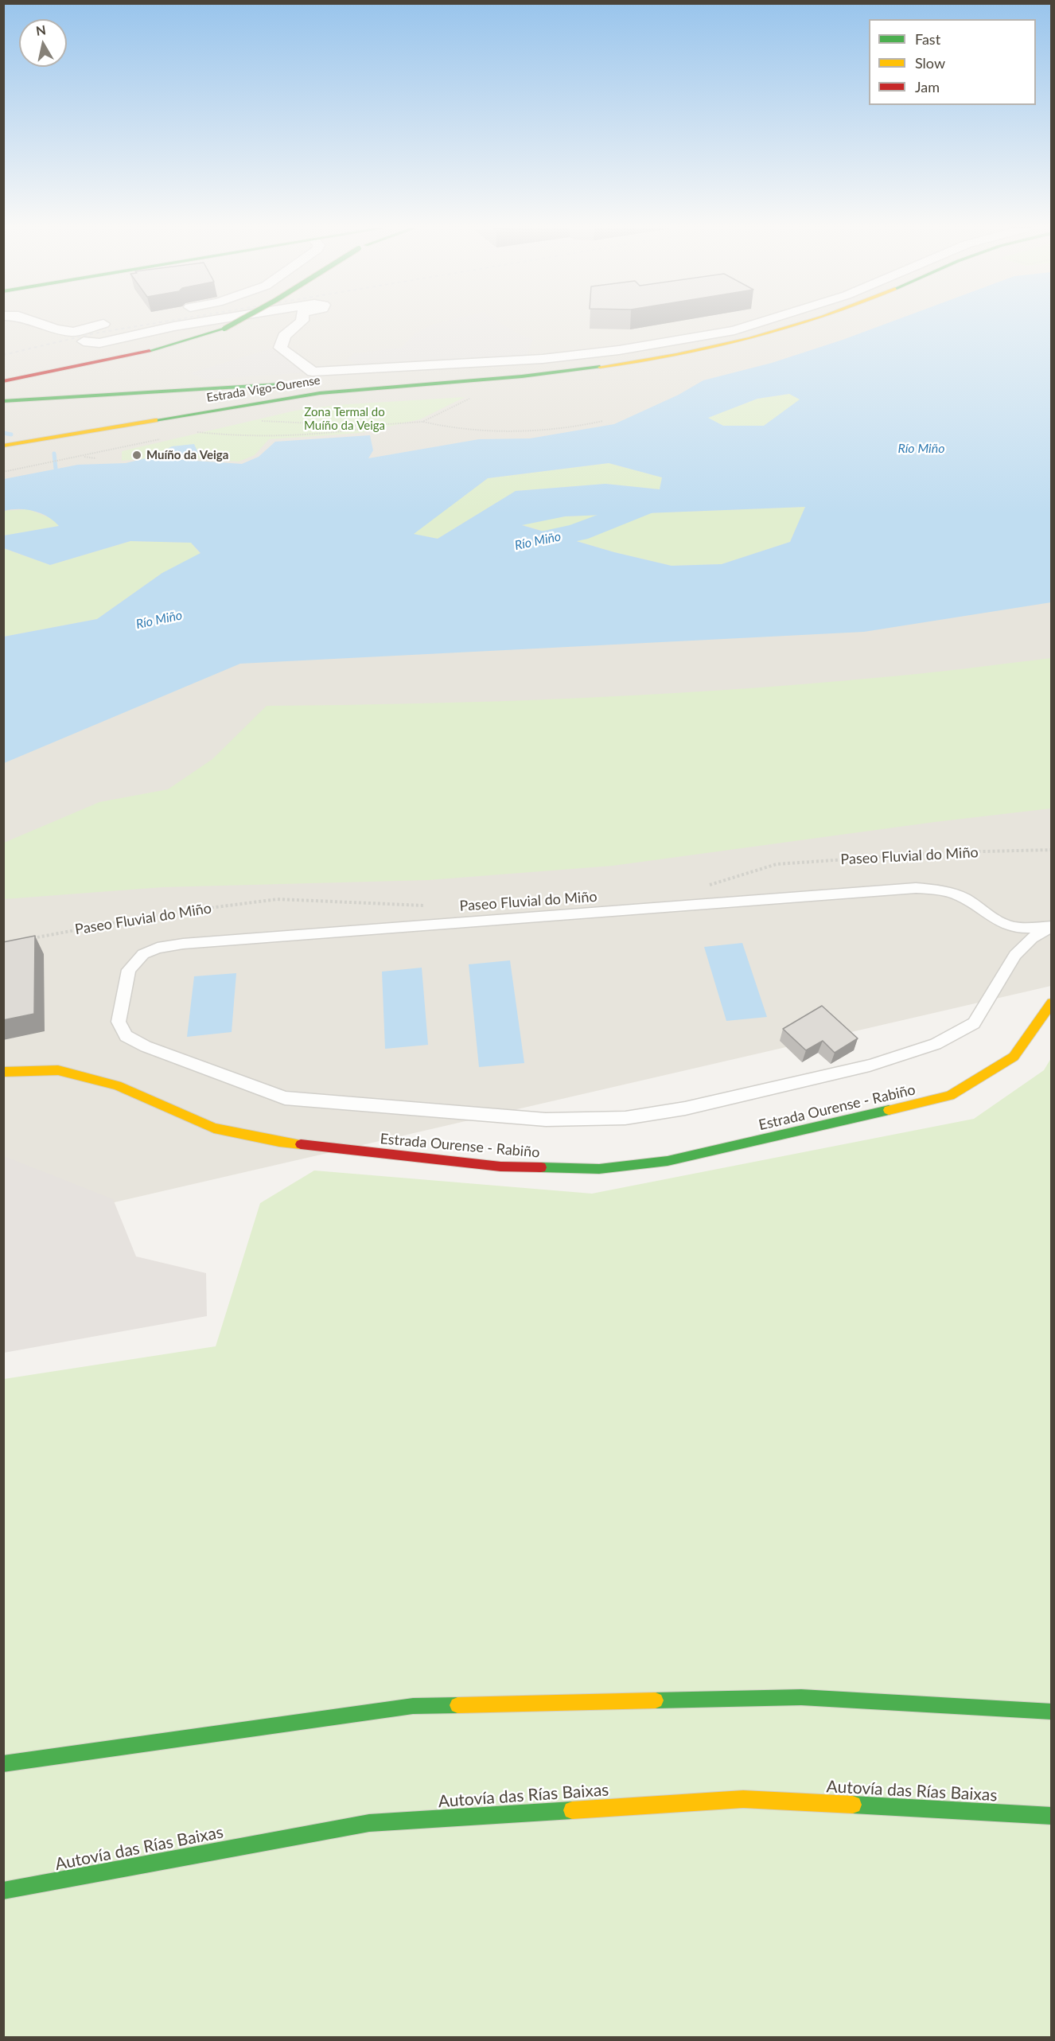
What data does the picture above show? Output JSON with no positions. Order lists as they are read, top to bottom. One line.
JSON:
{"streets":{"main road":["Estrada Vigo-Ourense","Estrada Ourense - Rabiño","Autovía das Rías Baixas"],"path":["Paseo Fluvial do Miño"]},"water":["Río Miño"],"parks":["Zona Termal do Muíño da Veiga"],"places":["Muíño da Veiga"],"legend":["Fast","Slow","Jam"],"north":"top"}
